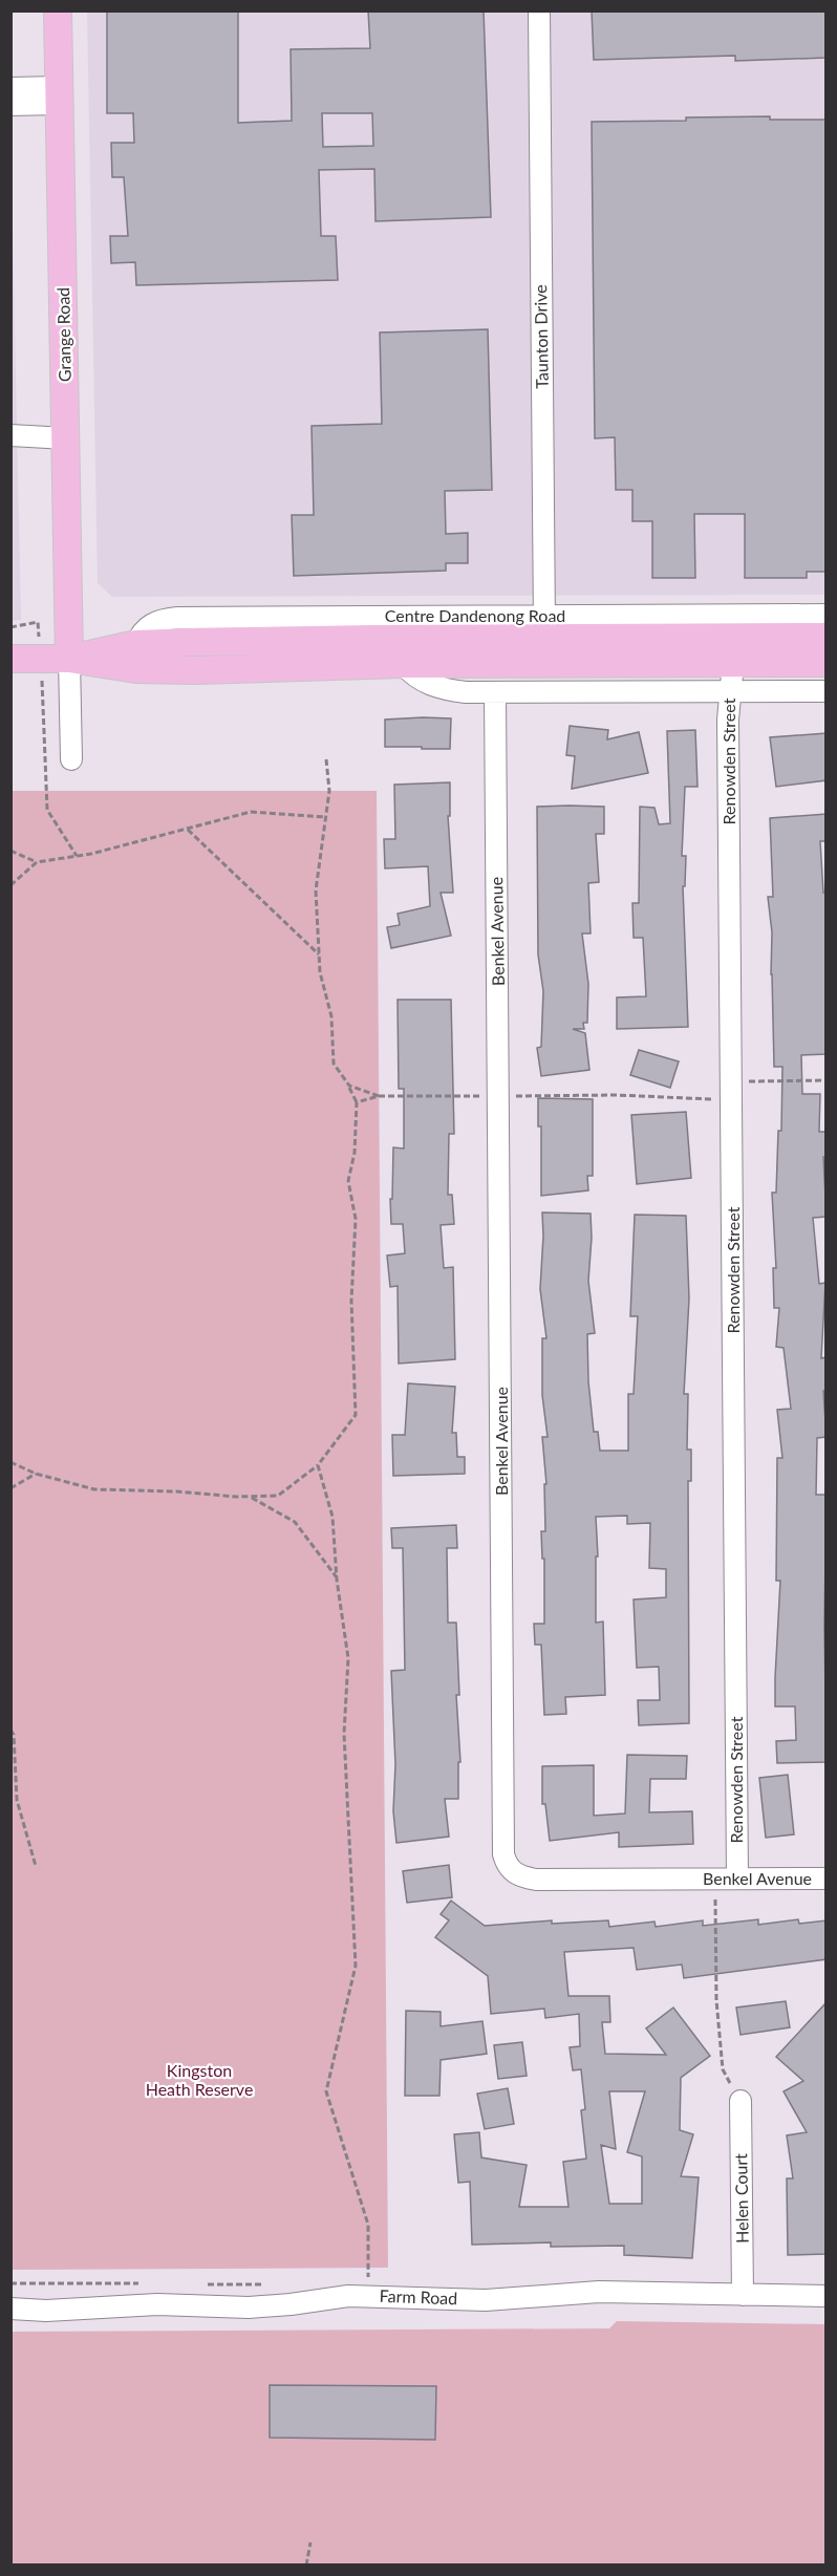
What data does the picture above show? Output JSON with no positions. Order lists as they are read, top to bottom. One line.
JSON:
{"streets":{"main road":["Grange Road","Centre Dandenong Road"],"street":["Taunton Drive","Renowden Street","Benkel Avenue","Helen Court","Farm Road"]},"crossings":[["Grange Road","Centre Dandenong Road"],["Taunton Drive","Centre Dandenong Road"],["Centre Dandenong Road","Renowden Street"],["Renowden Street","Benkel Avenue"],["Helen Court","Farm Road"]],"parks":["Kingston Heath Reserve"]}
